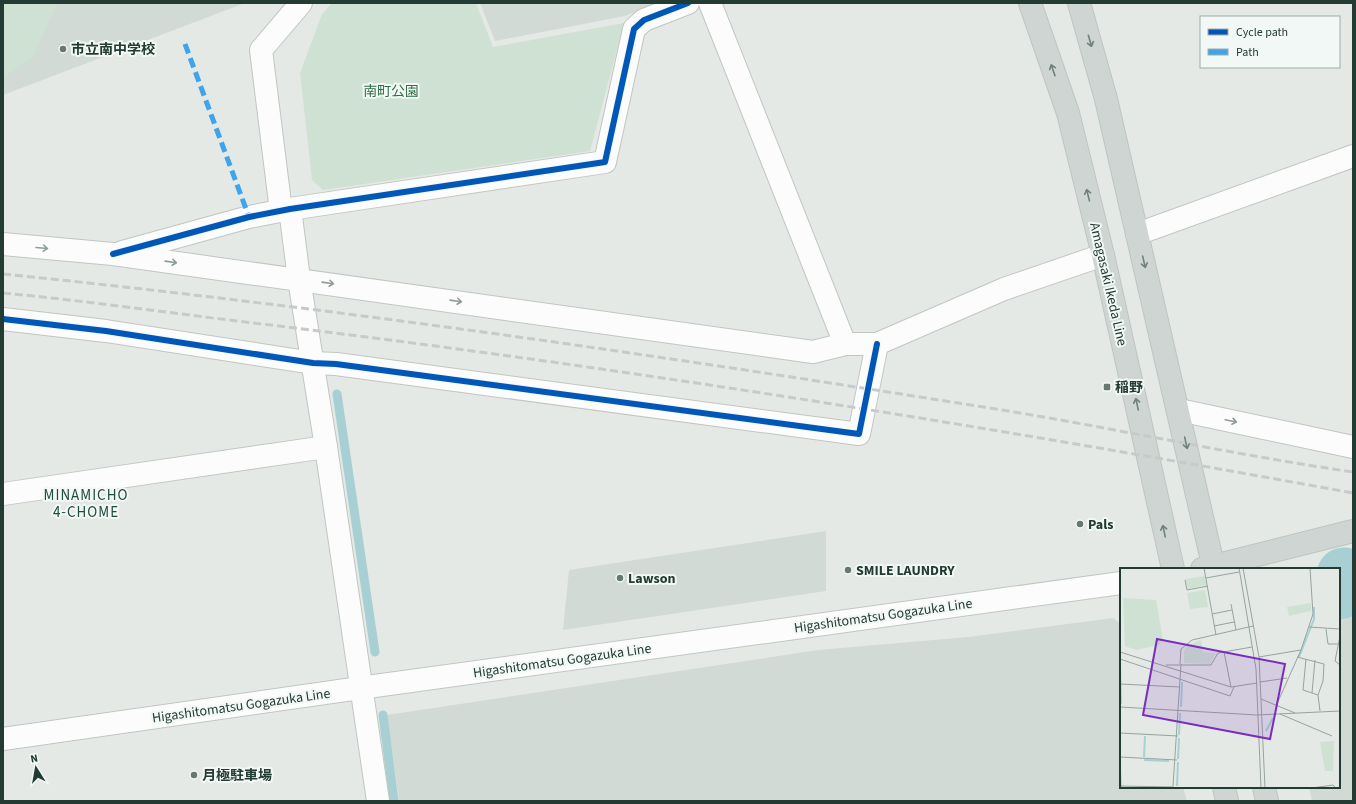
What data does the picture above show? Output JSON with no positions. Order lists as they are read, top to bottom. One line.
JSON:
{"streets":{"main road":["Amagasaki Ikeda Line"],"street":["Higashitomatsu Gogazuka Line"]},"districts":["MINAMICHO 4-CHOME"],"parks":["南町公園"],"places":{"other":["市立南中学校","Pals","SMILE LAUNDRY","Lawson","月極駐車場"],"transit":["稲野"]},"legend":["Cycle path","Path"],"north":"top"}
